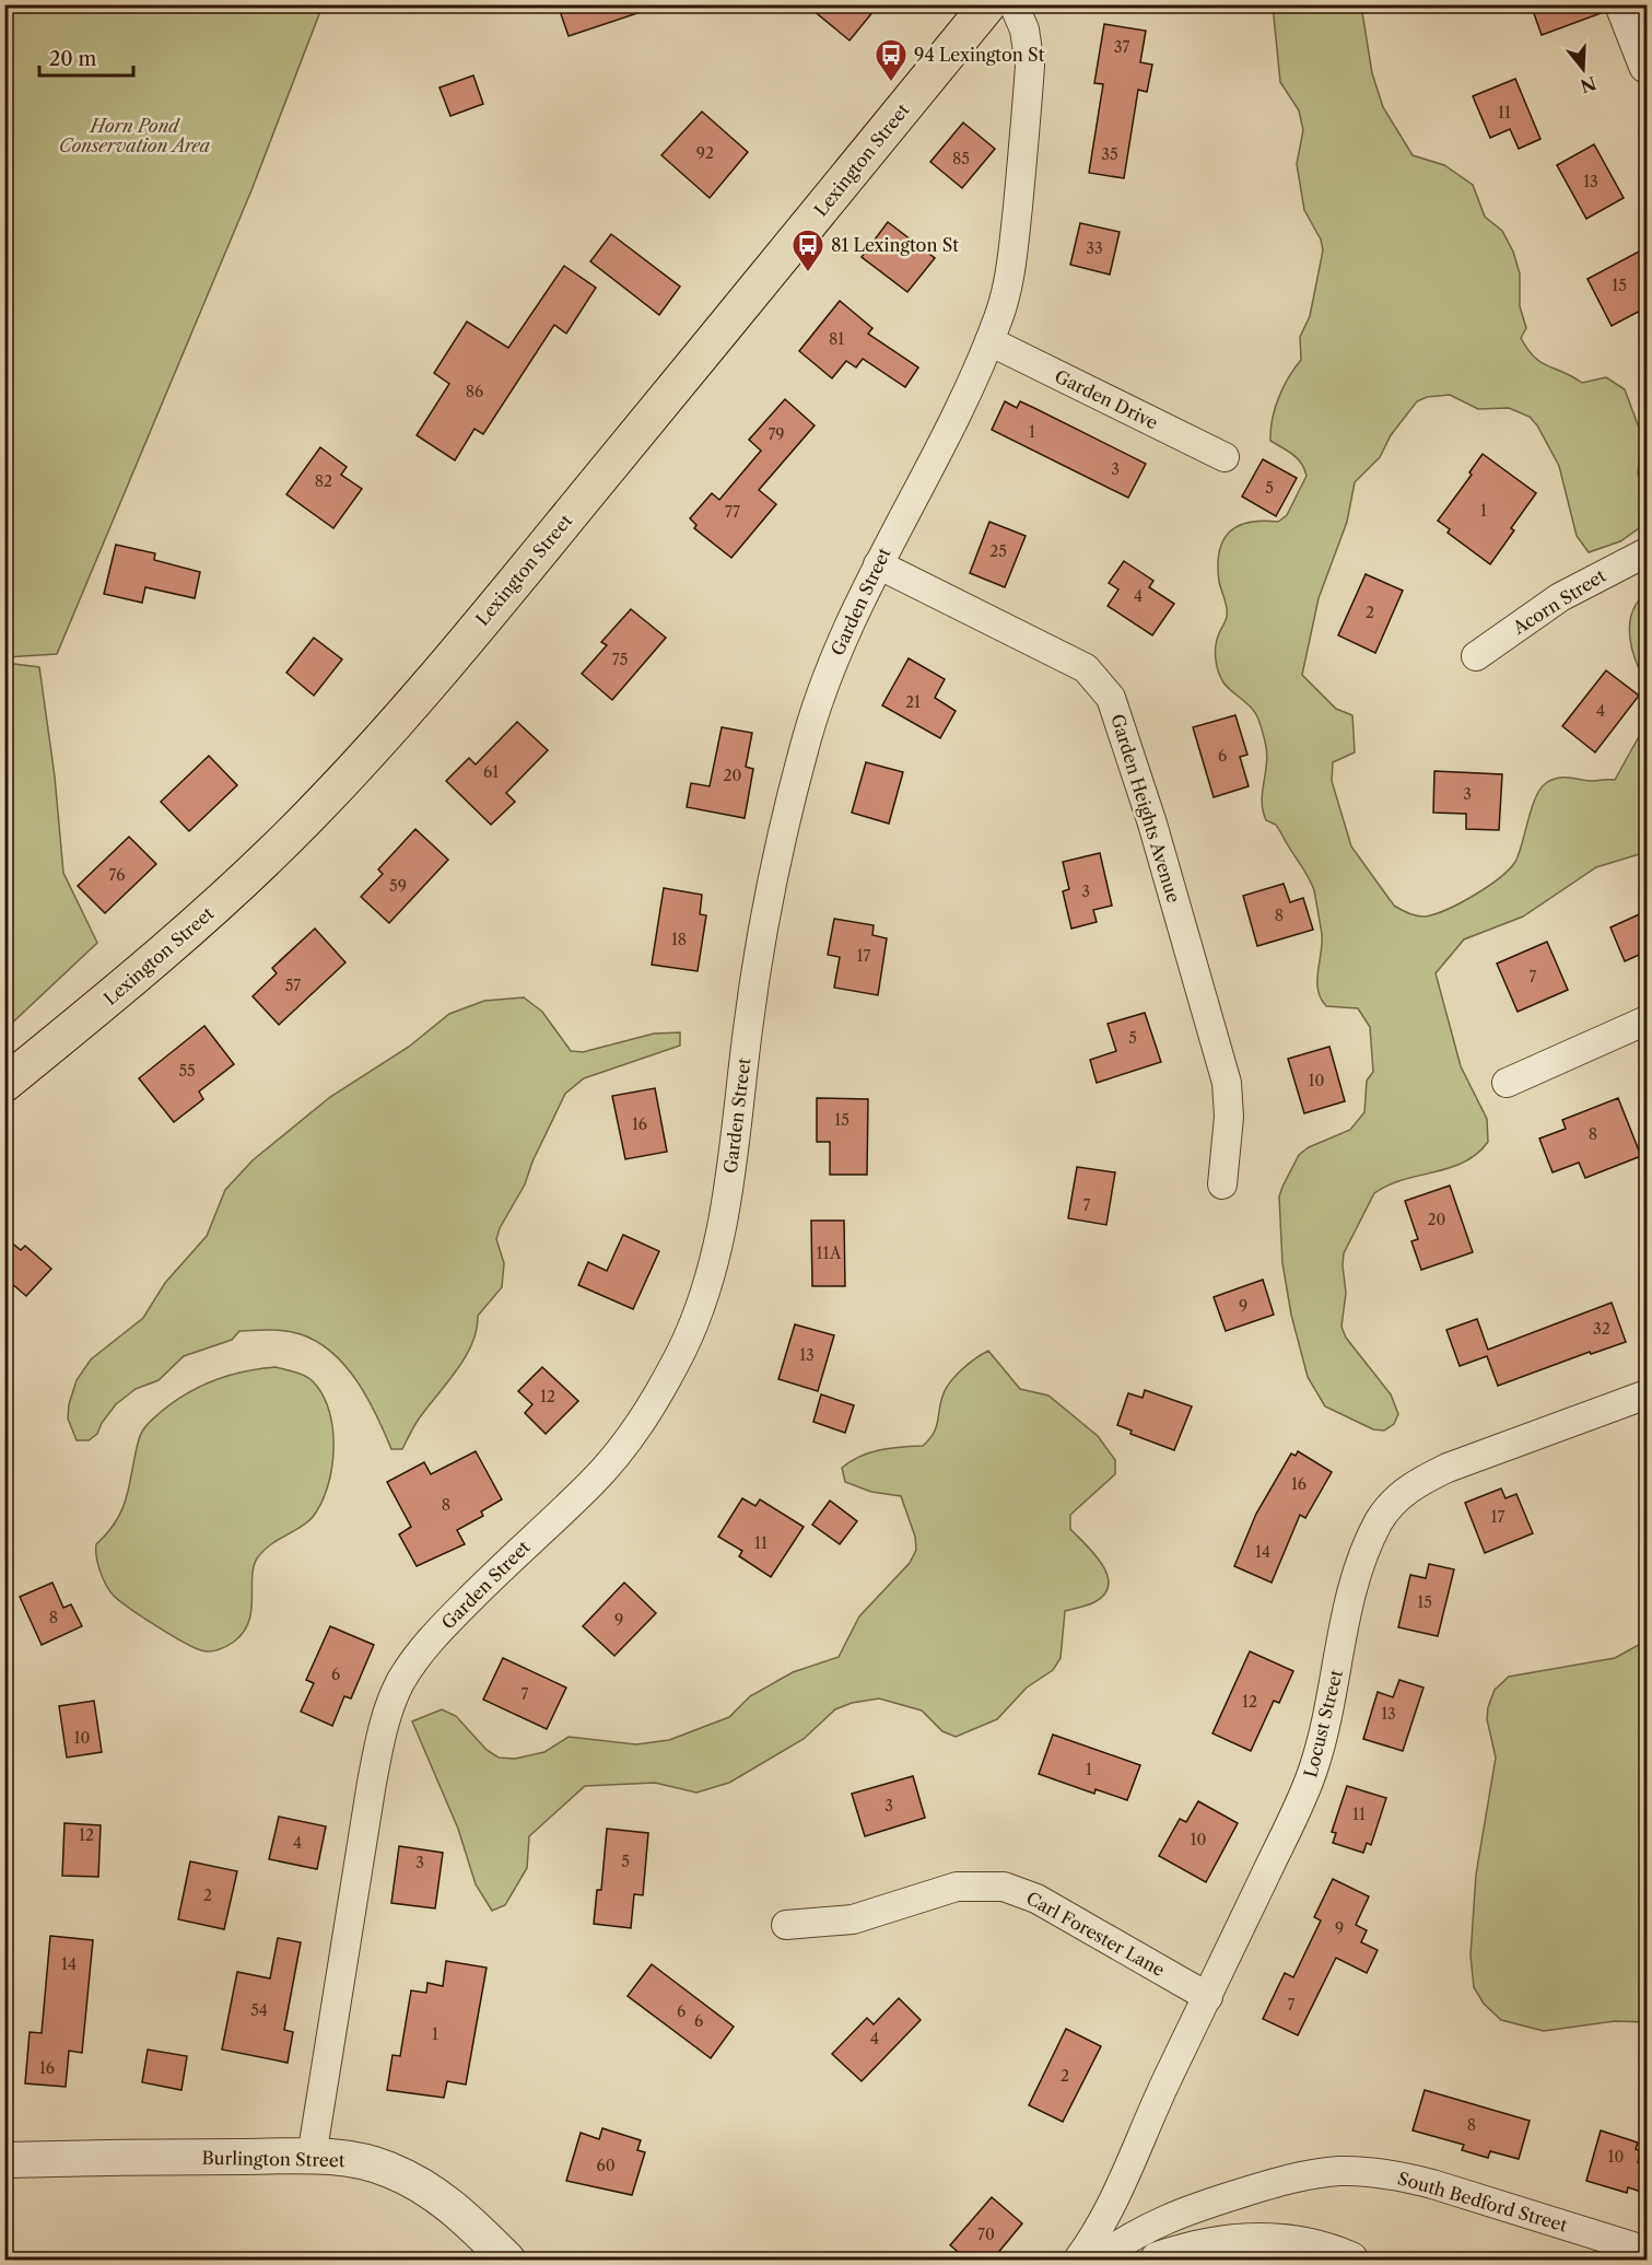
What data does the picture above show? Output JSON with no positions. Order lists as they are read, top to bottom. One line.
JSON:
{"streets":{"main road":["Lexington Street"],"street":["Garden Drive","Garden Street","Acorn Street","Garden Heights Avenue","Locust Street","Carl Forester Lane","Burlington Street","South Bedford Street"]},"crossings":[["Garden Drive","Garden Street"],["Garden Street","Garden Heights Avenue"],["Garden Street","Burlington Street"],["Locust Street","Carl Forester Lane"]],"parks":["Horn Pond Conservation Area"],"places":{"bus stop":["94 Lexington St","81 Lexington St"]},"house_numbers":["37","11","92","35","85","13","33","15","81","86","1","79","3","82","5","1","77","25","4","2","75","21","4","6","61","20","3","76","59","3","8","18","17","7","57","5","55","10","15","16","8","7","20","11A","9","32","13","12","16","8","17","11","14","15","8","9","6","7","12","13","10","1","3","11","12","10","4","5","3","2","9","14","7","54","6","6","1","4","16","2","8","10","60","70"],"scale_bar":"20 m","north":"bottom"}
